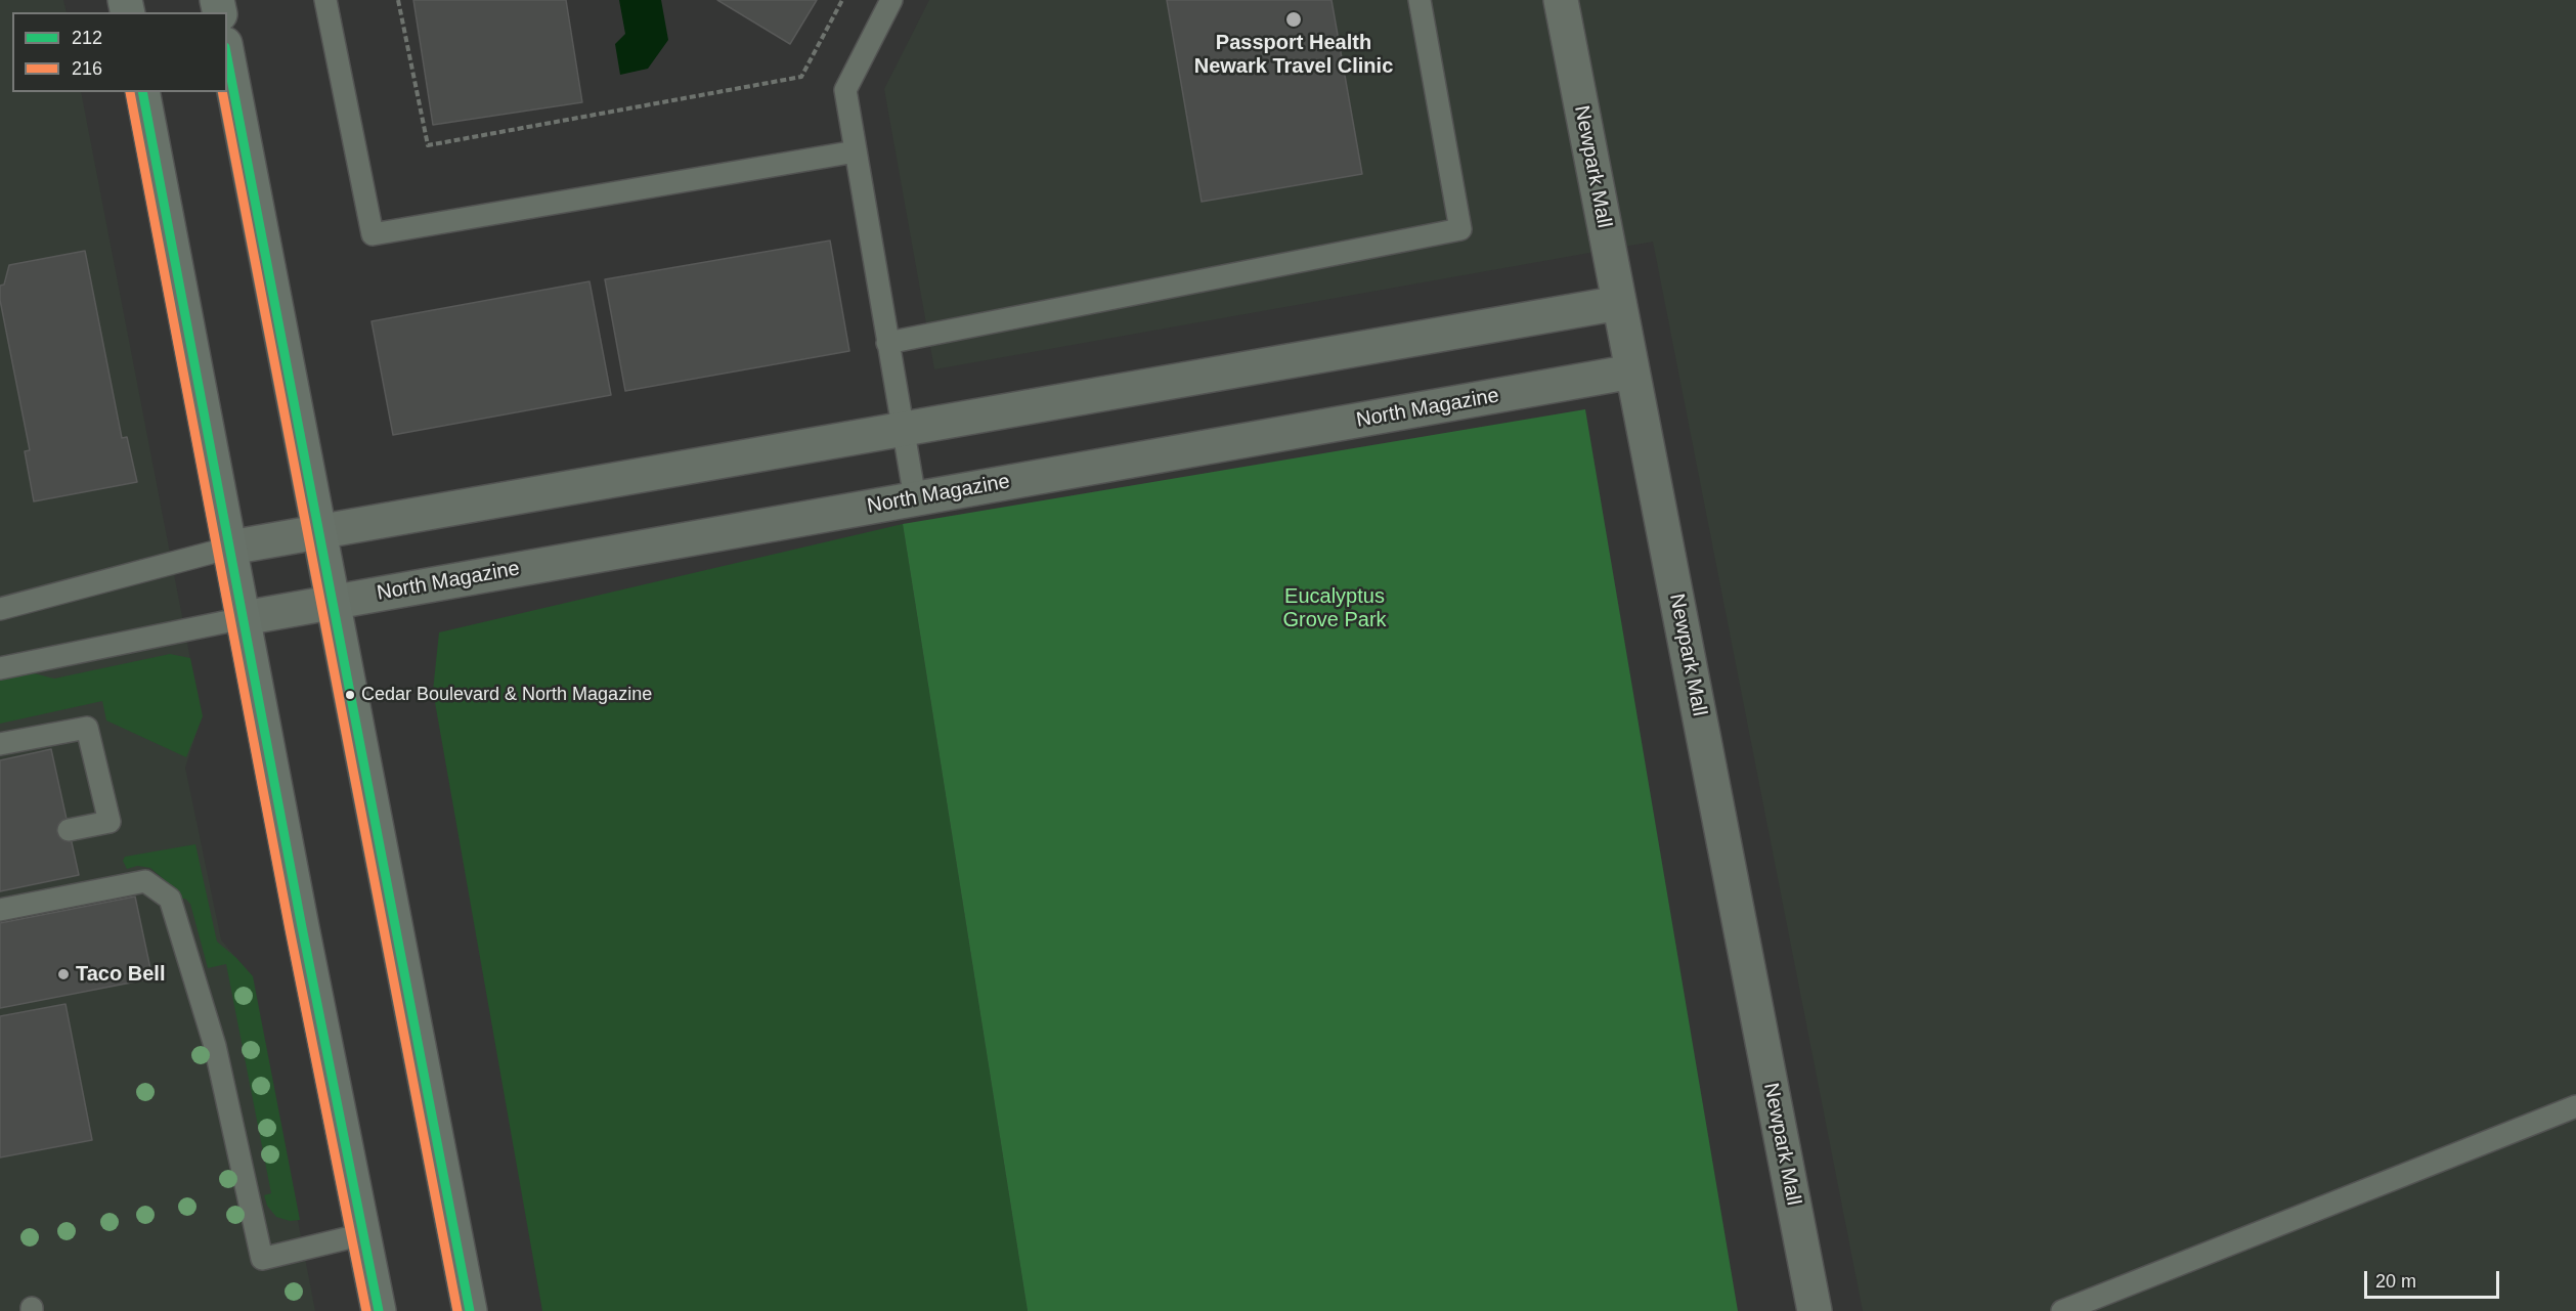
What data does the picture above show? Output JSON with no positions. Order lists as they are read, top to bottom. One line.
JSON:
{"streets":{"street":["Newpark Mall","North Magazine"]},"crossings":[["Newpark Mall","North Magazine"]],"parks":["Eucalyptus Grove Park"],"places":["Passport Health Newark Travel Clinic","Cedar Boulevard & North Magazine","Taco Bell"],"lines":["transit line 212","transit line 216"],"legend":["212","216"],"scale_bar":"20 m"}
